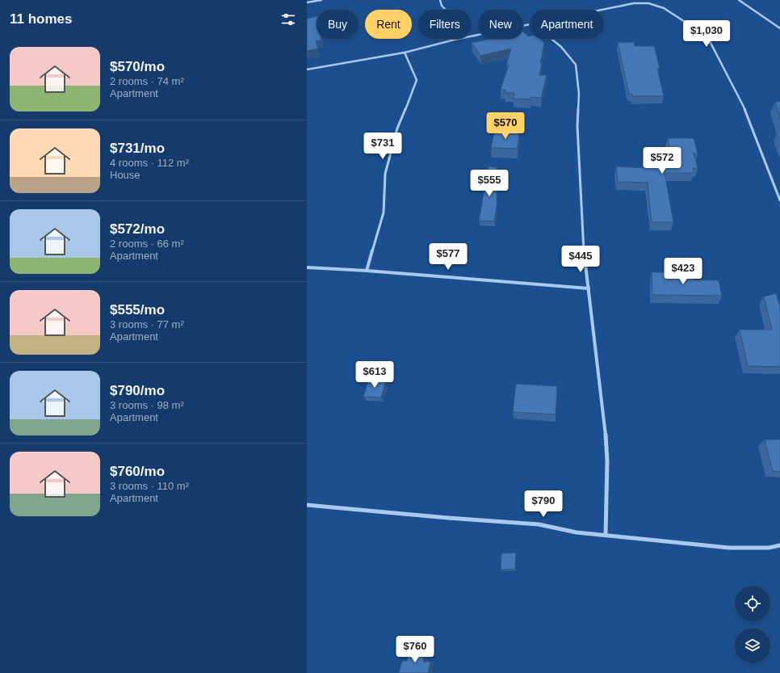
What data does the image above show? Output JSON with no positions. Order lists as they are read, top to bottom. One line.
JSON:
{"page":{"heading":"11 homes","chip":["Buy","Rent","Filters","New","Apartment"],"price":["$1,030","$570","$731","$572","$555","$577","$445","$423","$613","$790","$760"],"list":[{"name":"$570/mo","note":"2 rooms · 74 m² · Apartment"},{"name":"$731/mo","note":"4 rooms · 112 m² · House"},{"name":"$572/mo","note":"2 rooms · 66 m² · Apartment"},{"name":"$555/mo","note":"3 rooms · 77 m² · Apartment"},{"name":"$790/mo","note":"3 rooms · 98 m² · Apartment"},{"name":"$760/mo","note":"3 rooms · 110 m² · Apartment"}]}}
